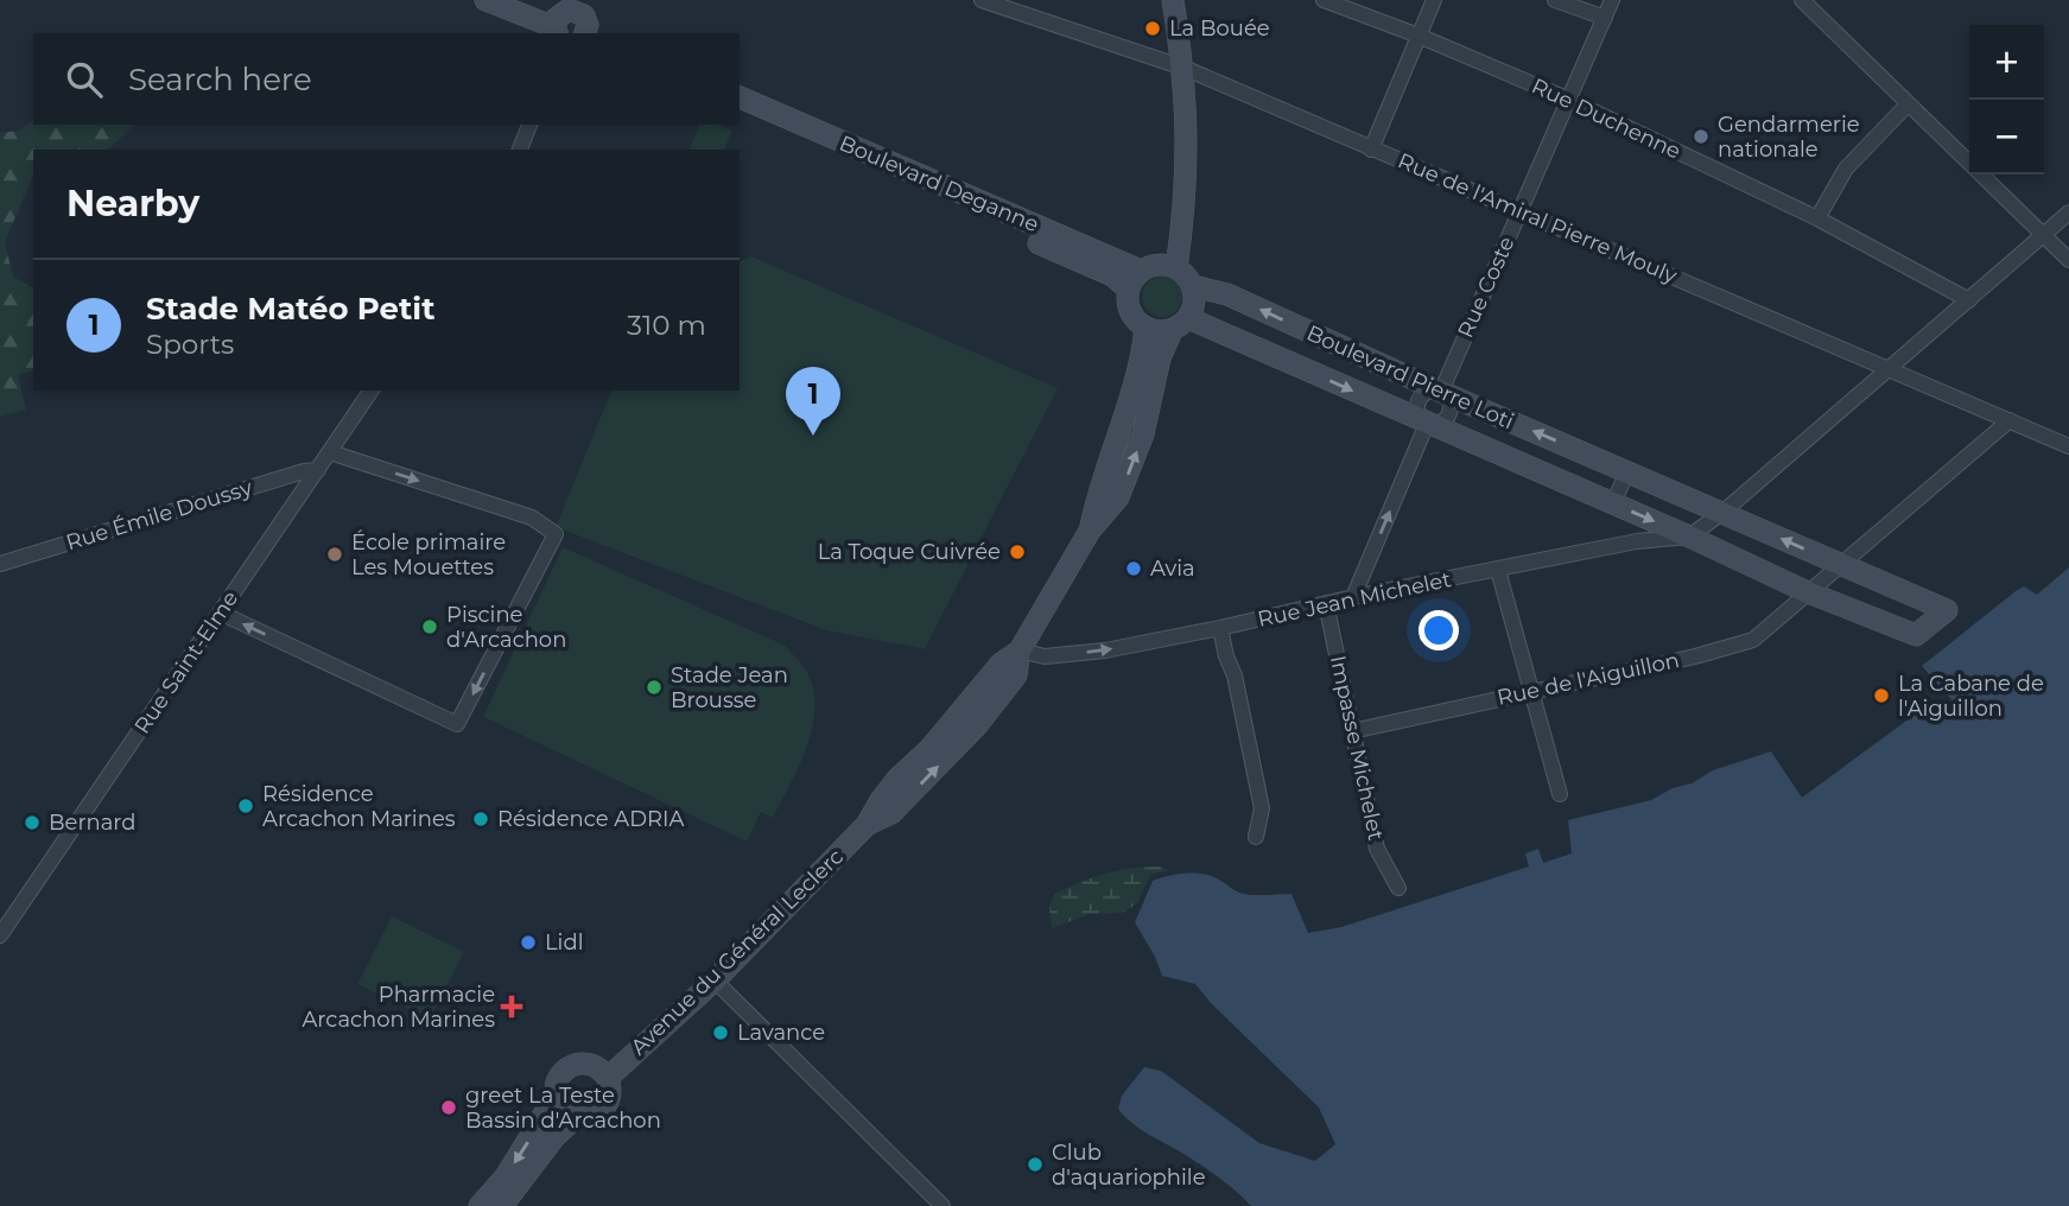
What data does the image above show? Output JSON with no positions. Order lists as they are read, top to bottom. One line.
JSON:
{"streets":{"street":["Rue Duchenne","Boulevard Deganne","Rue de l'Amiral Pierre Mouly","Rue Coste","Boulevard Pierre Loti","Rue Émile Doussy","Rue Jean Michelet","Rue Saint-Elme","Rue de l'Aiguillon","Impasse Michelet","Avenue du Général Leclerc"]},"crossings":[["Rue Duchenne","Rue Coste"],["Boulevard Deganne","Boulevard Pierre Loti"],["Rue de l'Amiral Pierre Mouly","Rue Coste"],["Rue Coste","Boulevard Pierre Loti"],["Boulevard Pierre Loti","Rue Jean Michelet"],["Boulevard Pierre Loti","Rue de l'Aiguillon"],["Rue Émile Doussy","Rue Saint-Elme"],["Rue Jean Michelet","Impasse Michelet"],["Rue Jean Michelet","Avenue du Général Leclerc"],["Rue de l'Aiguillon","Impasse Michelet"]],"places":{"other":["La Bouée","Gendarmerie nationale","La Toque Cuivrée","École primaire Les Mouettes","Avia","Piscine d'Arcachon","Stade Jean Brousse","La Cabane de l'Aiguillon","Résidence Arcachon Marines","Résidence ADRIA","Bernard","Lidl","Lavance","greet La Teste Bassin d'Arcachon","Club d'aquariophile"],"health":["Pharmacie Arcachon Marines"]},"page":{"map_buttons":["+","−"],"search":"Search here","heading":"Nearby","list":[{"mark":"1","name":"Stade Matéo Petit","note":"Sports","value":"310 m"}],"pins":"1"}}
